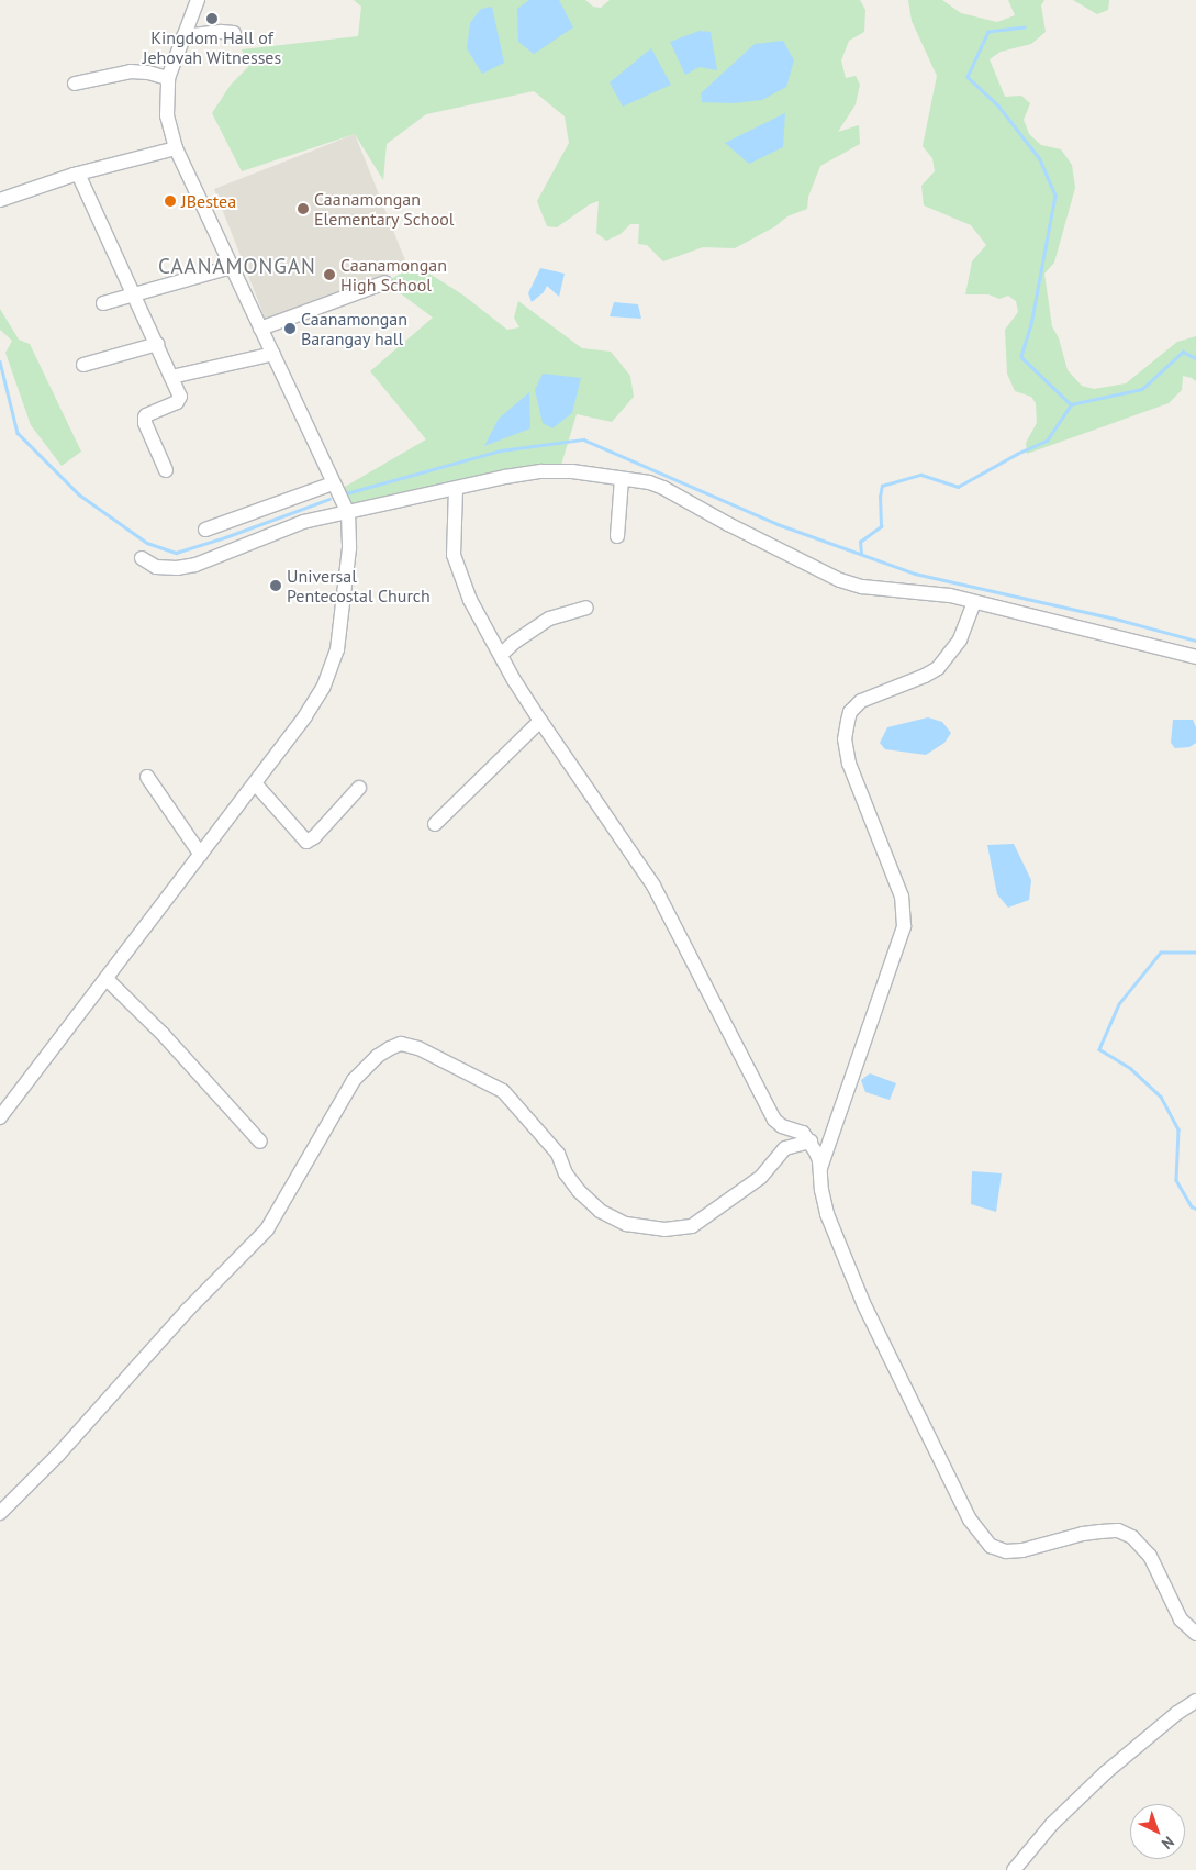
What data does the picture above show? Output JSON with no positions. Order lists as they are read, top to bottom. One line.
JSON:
{"districts":["CAANAMONGAN"],"places":["Kingdom Hall of Jehovah Witnesses","JBestea","Caanamongan Elementary School","Caanamongan High School","Caanamongan Barangay hall","Universal Pentecostal Church"],"north":"bottom right"}
